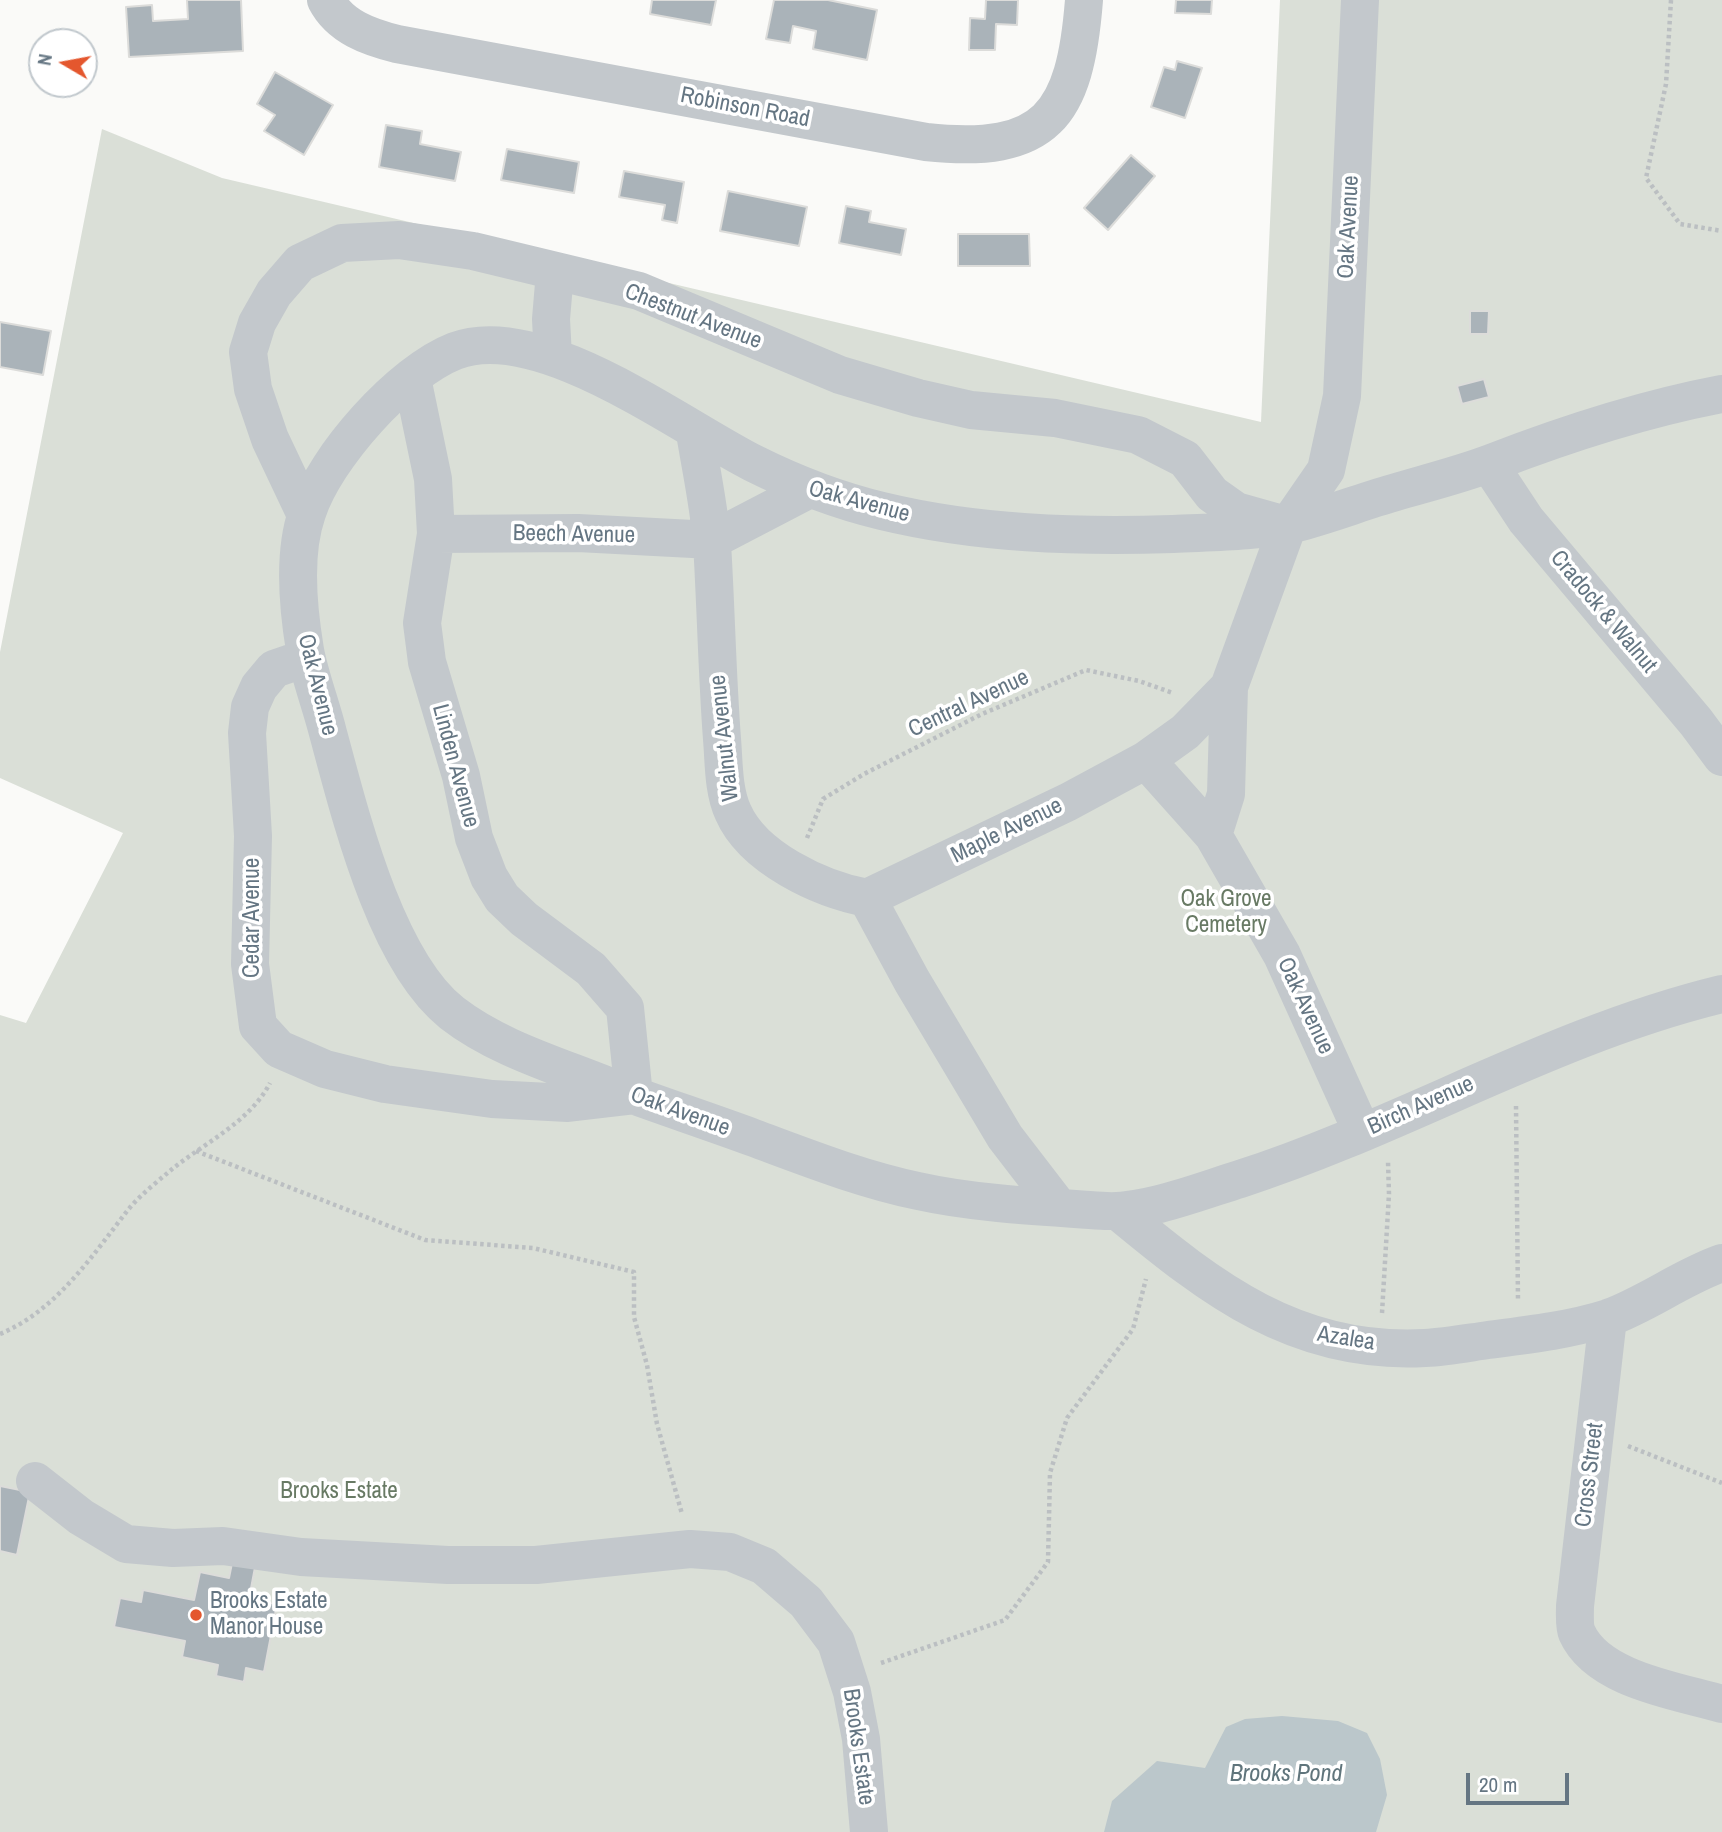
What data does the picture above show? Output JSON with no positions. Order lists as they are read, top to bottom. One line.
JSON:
{"streets":{"street":["Robinson Road","Oak Avenue","Chestnut Avenue","Beech Avenue","Cradock & Walnut","Walnut Avenue","Linden Avenue","Maple Avenue","Cedar Avenue","Birch Avenue","Azalea","Cross Street","Brooks Estate"],"path":["Central Avenue"]},"crossings":[["Oak Avenue","Chestnut Avenue"],["Oak Avenue","Cradock & Walnut"],["Oak Avenue","Central Avenue"],["Oak Avenue","Walnut Avenue"],["Oak Avenue","Linden Avenue"],["Oak Avenue","Maple Avenue"],["Oak Avenue","Cedar Avenue"],["Oak Avenue","Birch Avenue"],["Oak Avenue","Azalea"],["Beech Avenue","Walnut Avenue"],["Beech Avenue","Linden Avenue"],["Central Avenue","Walnut Avenue"],["Central Avenue","Maple Avenue"],["Walnut Avenue","Maple Avenue"],["Linden Avenue","Cedar Avenue"],["Birch Avenue","Azalea"],["Azalea","Cross Street"]],"water":["Brooks Pond"],"parks":["Oak Grove Cemetery","Brooks Estate"],"places":["Brooks Estate Manor House"],"scale_bar":"20 m","north":"left"}
